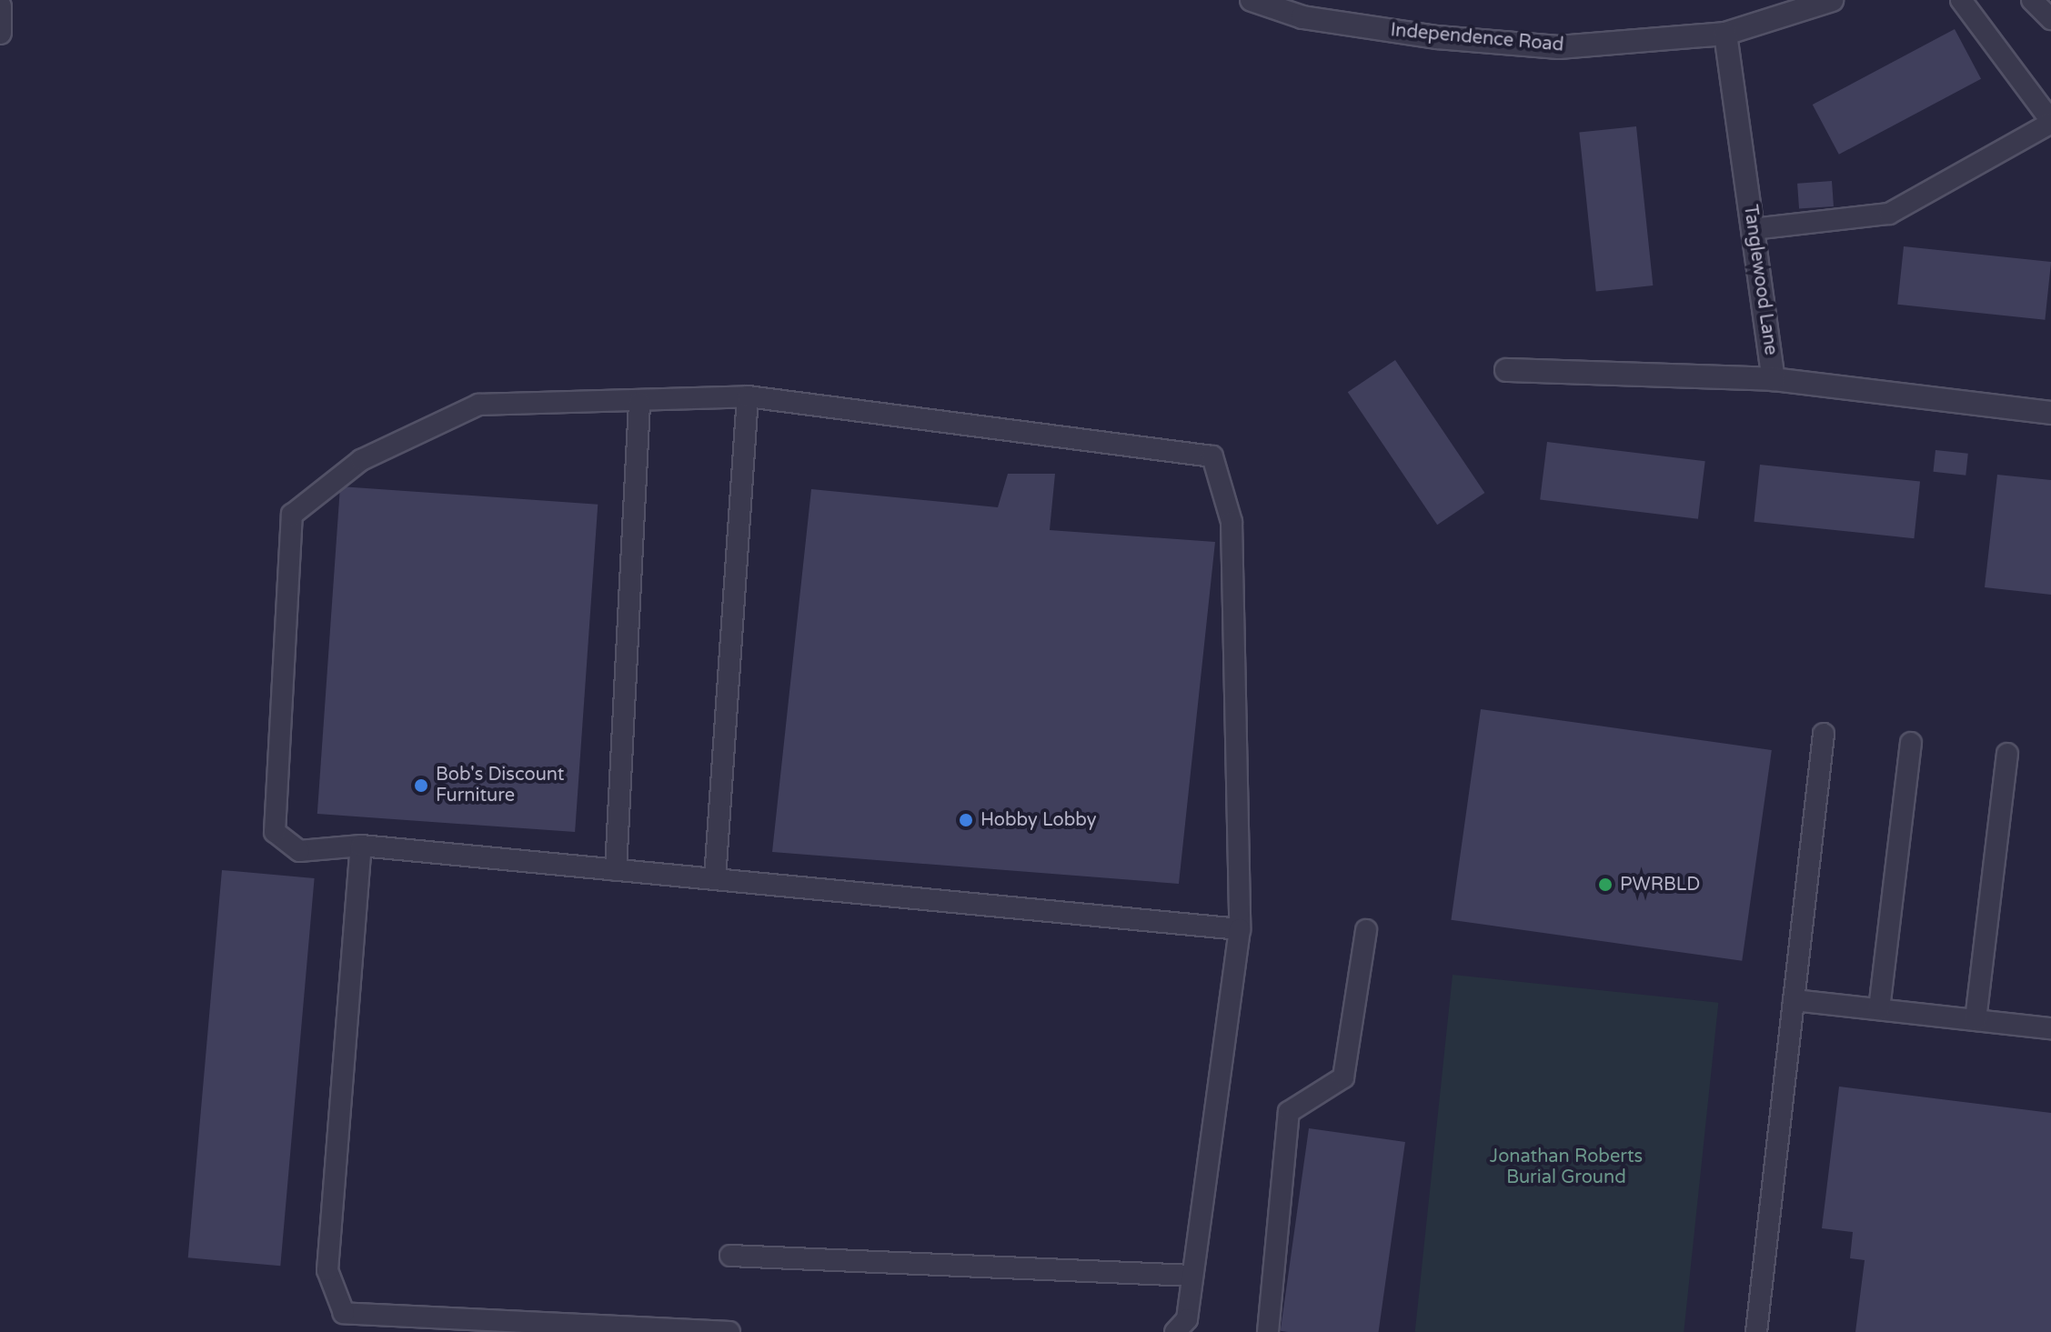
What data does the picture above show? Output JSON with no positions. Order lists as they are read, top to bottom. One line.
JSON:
{"streets":{"street":["Independence Road","Tanglewood Lane"]},"crossings":[["Independence Road","Tanglewood Lane"]],"parks":["Jonathan Roberts Burial Ground"],"places":["Bob's Discount Furniture","Hobby Lobby","PWRBLD"]}
